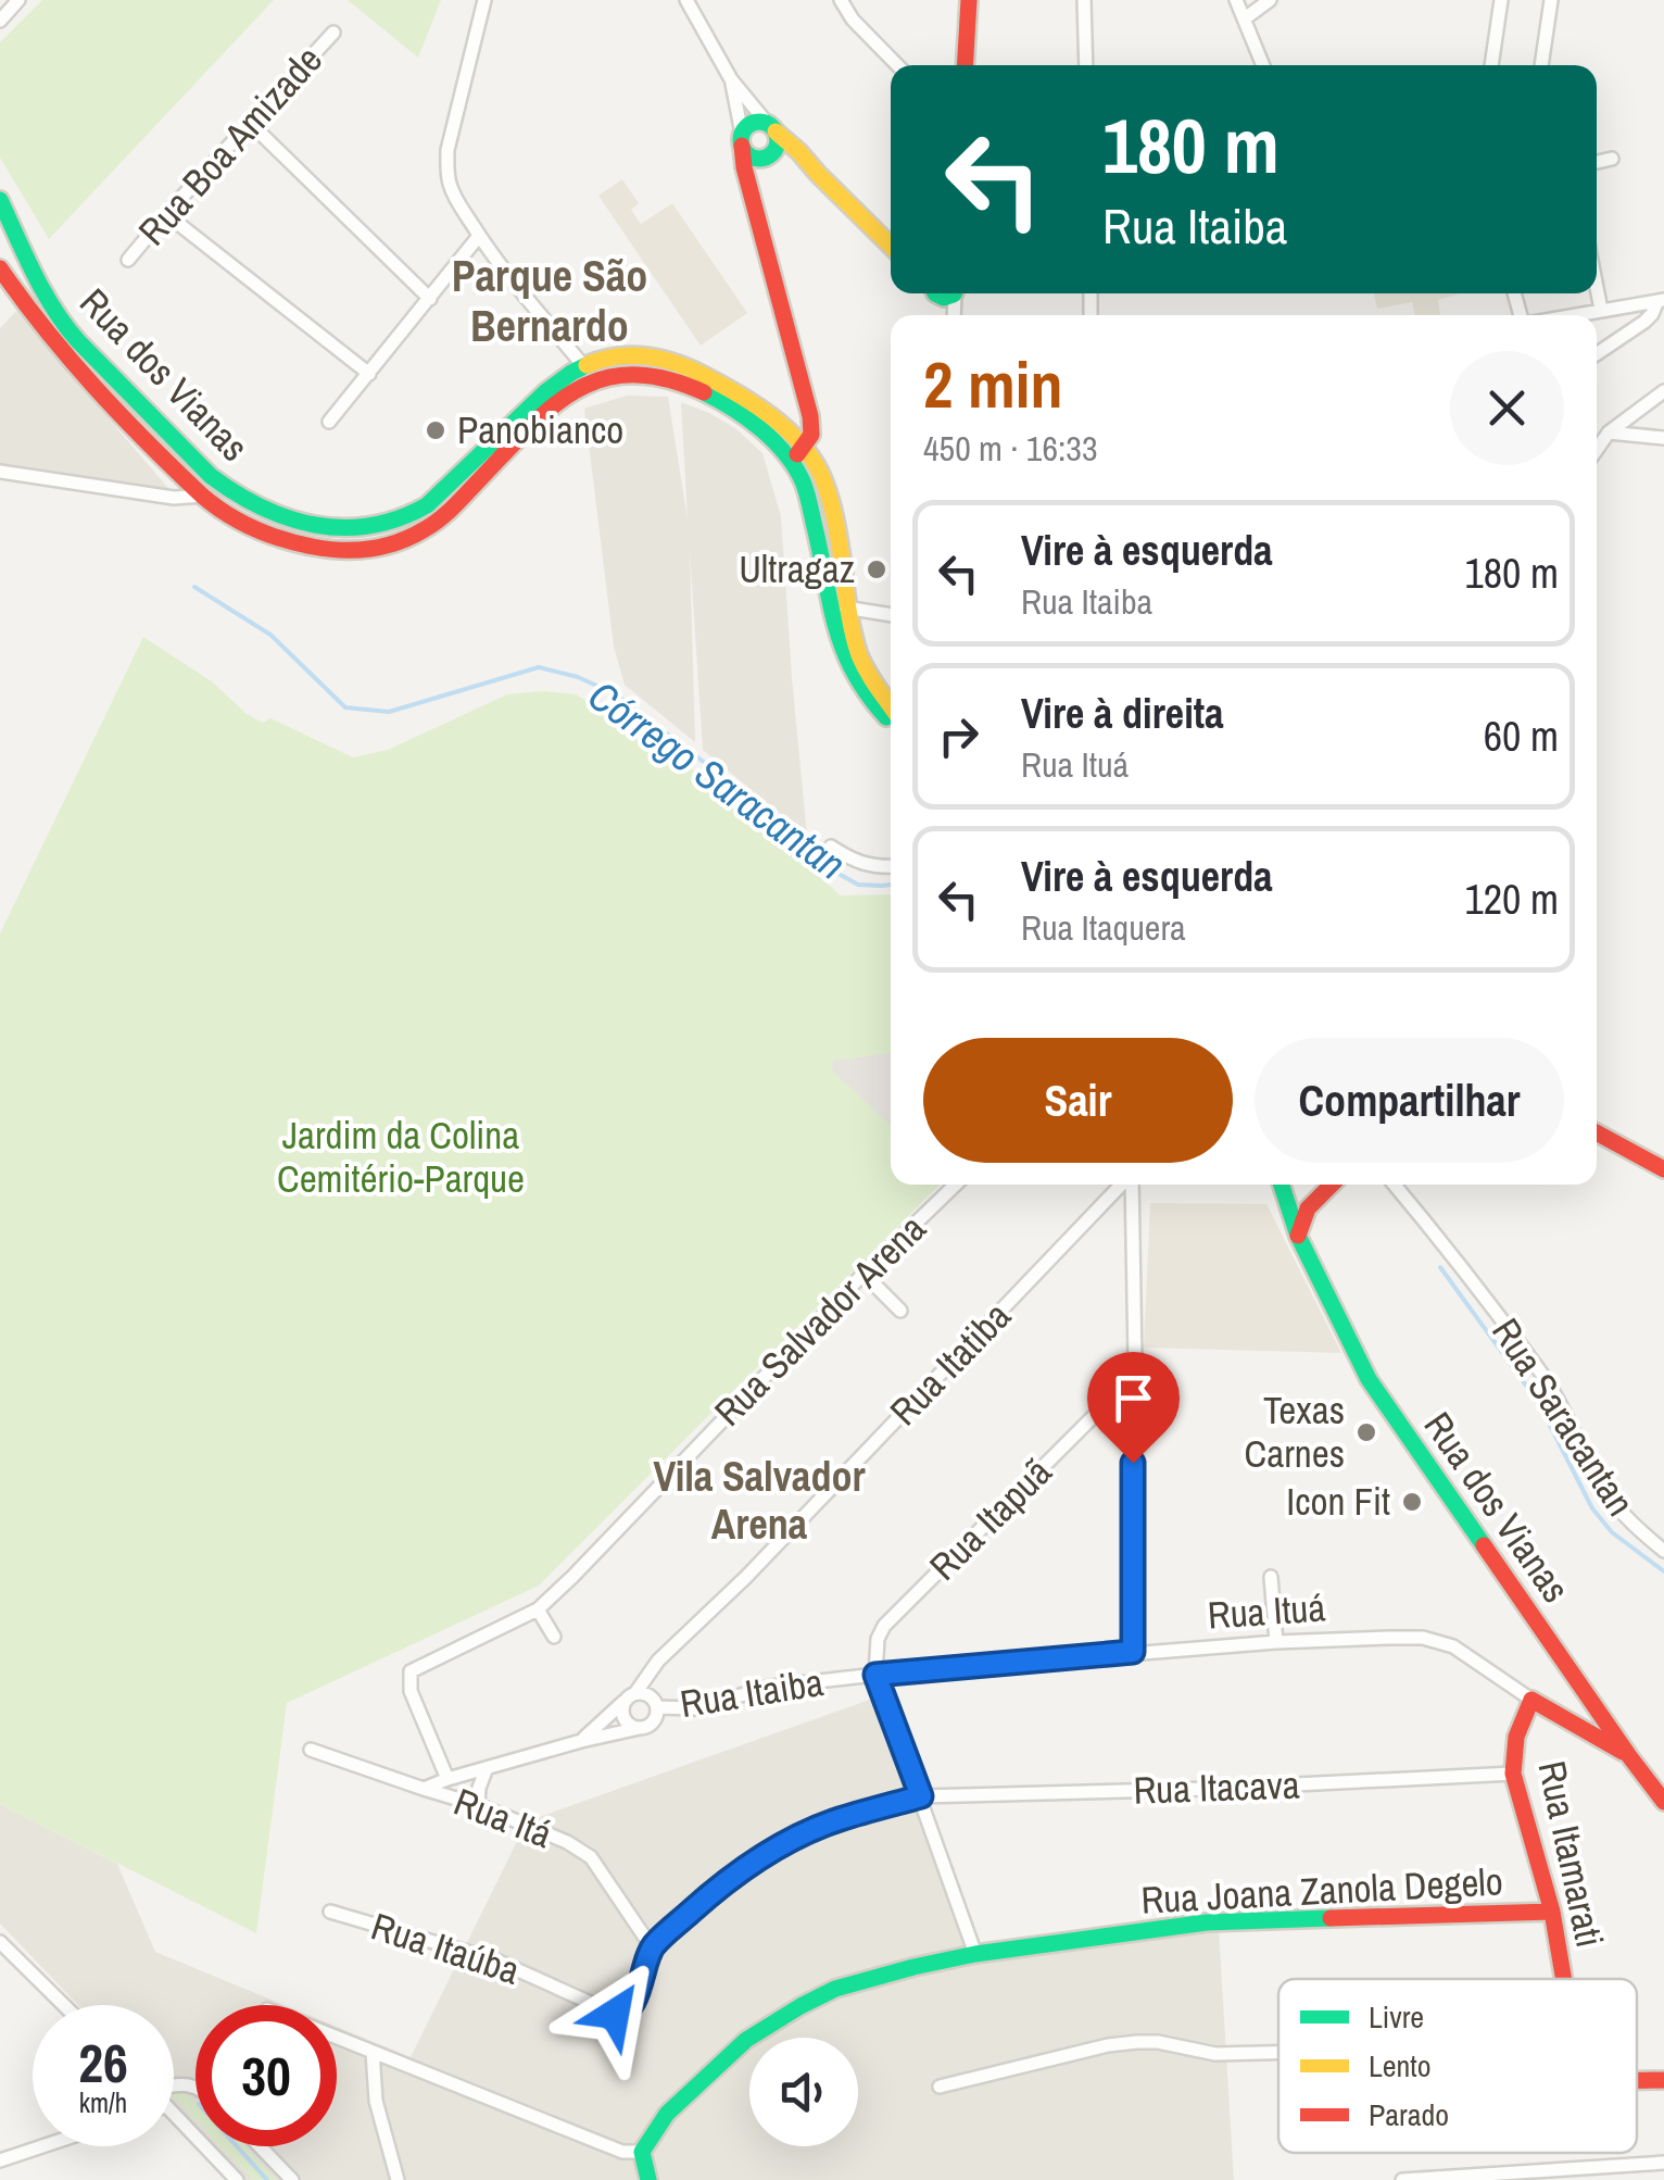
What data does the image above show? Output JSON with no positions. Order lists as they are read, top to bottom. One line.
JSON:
{"streets":{"street":["Rua Boa Amizade","Rua dos Vianas","Rua Salvador Arena","Rua Itatiba","Rua Saracantan","Rua Itapuã","Rua Ituá","Rua Itaiba","Rua Itacava","Rua Itá","Rua Itamarati","Rua Joana Zanola Degelo","Rua Itaúba"]},"crossings":[["Rua dos Vianas","Rua Ituá"],["Rua Itatiba","Rua Itaiba"],["Rua Itapuã","Rua Ituá"],["Rua Itapuã","Rua Itaiba"],["Rua Ituá","Rua Itaiba"],["Rua Ituá","Rua Itamarati"],["Rua Itaiba","Rua Itacava"],["Rua Itaiba","Rua Joana Zanola Degelo"],["Rua Itaiba","Rua Itaúba"],["Rua Itacava","Rua Itamarati"],["Rua Itacava","Rua Itaúba"],["Rua Itá","Rua Itaúba"],["Rua Itamarati","Rua Joana Zanola Degelo"]],"districts":["Parque São Bernardo","Vila Salvador Arena"],"water":["Córrego Saracantan"],"parks":["Jardim da Colina Cemitério-Parque"],"places":["Panobianco","Ultragaz","Texas Carnes","Icon Fit"],"legend":["Livre","Lento","Parado"],"page":{"turn":["180 m","Rua Itaiba"],"heading":["2 min","450 m · 16:33"],"list":[{"name":"Vire à esquerda","note":"Rua Itaiba","value":"180 m"},{"name":"Vire à direita","note":"Rua Ituá","value":"60 m"},{"name":"Vire à esquerda","note":"Rua Itaquera","value":"120 m"}],"buttons":["Sair","Compartilhar"],"speed":"26 km/h","limit":"30"}}
